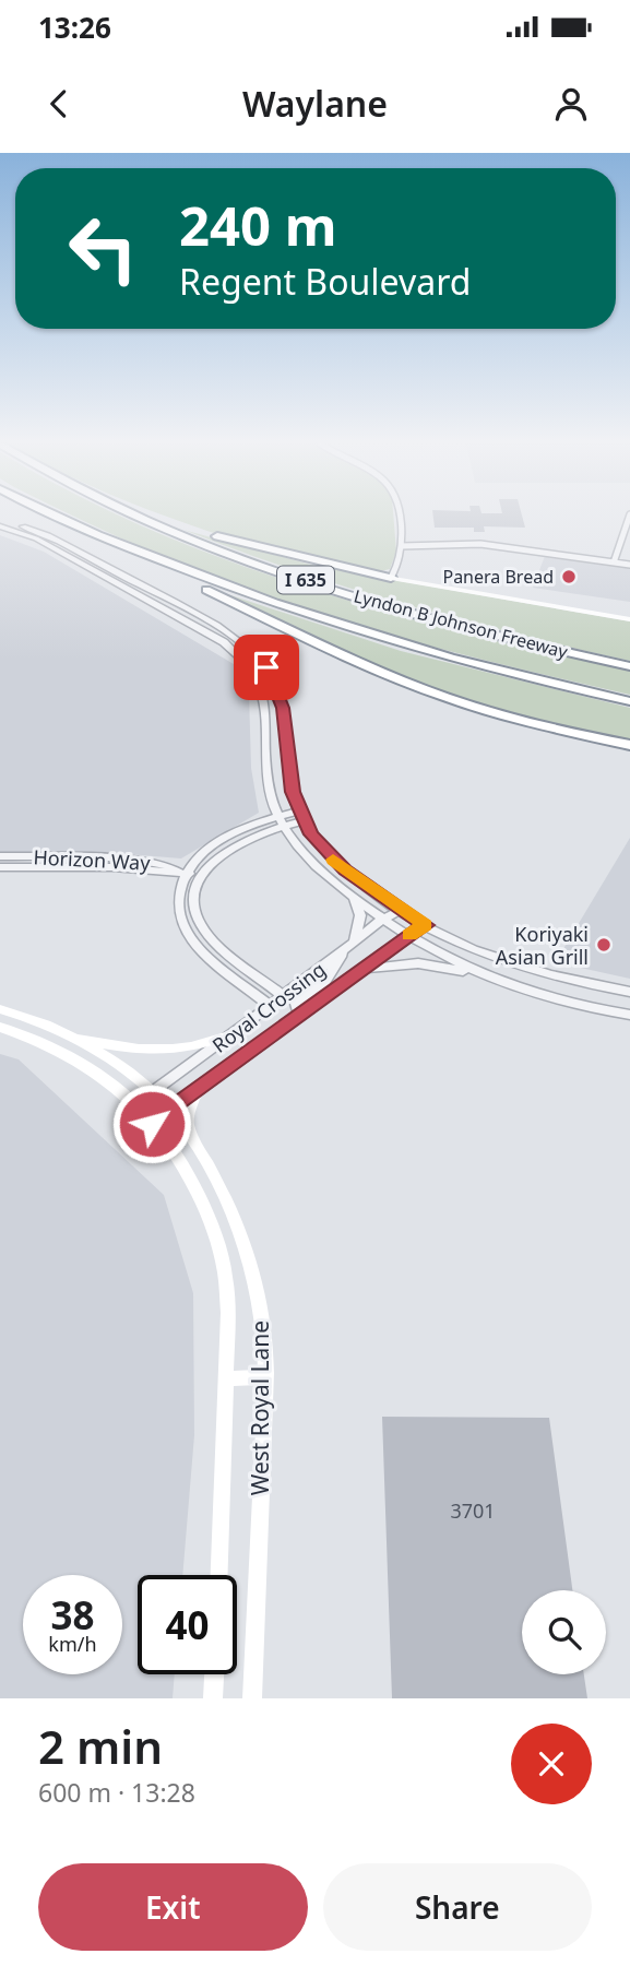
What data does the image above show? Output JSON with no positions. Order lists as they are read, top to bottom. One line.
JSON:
{"streets":{"highway":["I 635","Lyndon B Johnson Freeway"],"main road":["West Royal Lane"],"street":["Horizon Way","Royal Crossing"]},"crossings":[["Horizon Way","Royal Crossing"],["Royal Crossing","West Royal Lane"]],"places":["Panera Bread","Koriyaki Asian Grill"],"house_numbers":["3701"],"page":{"status":"13:26","header":"Waylane","turn":["240 m","Regent Boulevard"],"speed":"38 km/h","limit":"40","heading":["2 min","600 m · 13:28"],"buttons":["Exit","Share"]}}
